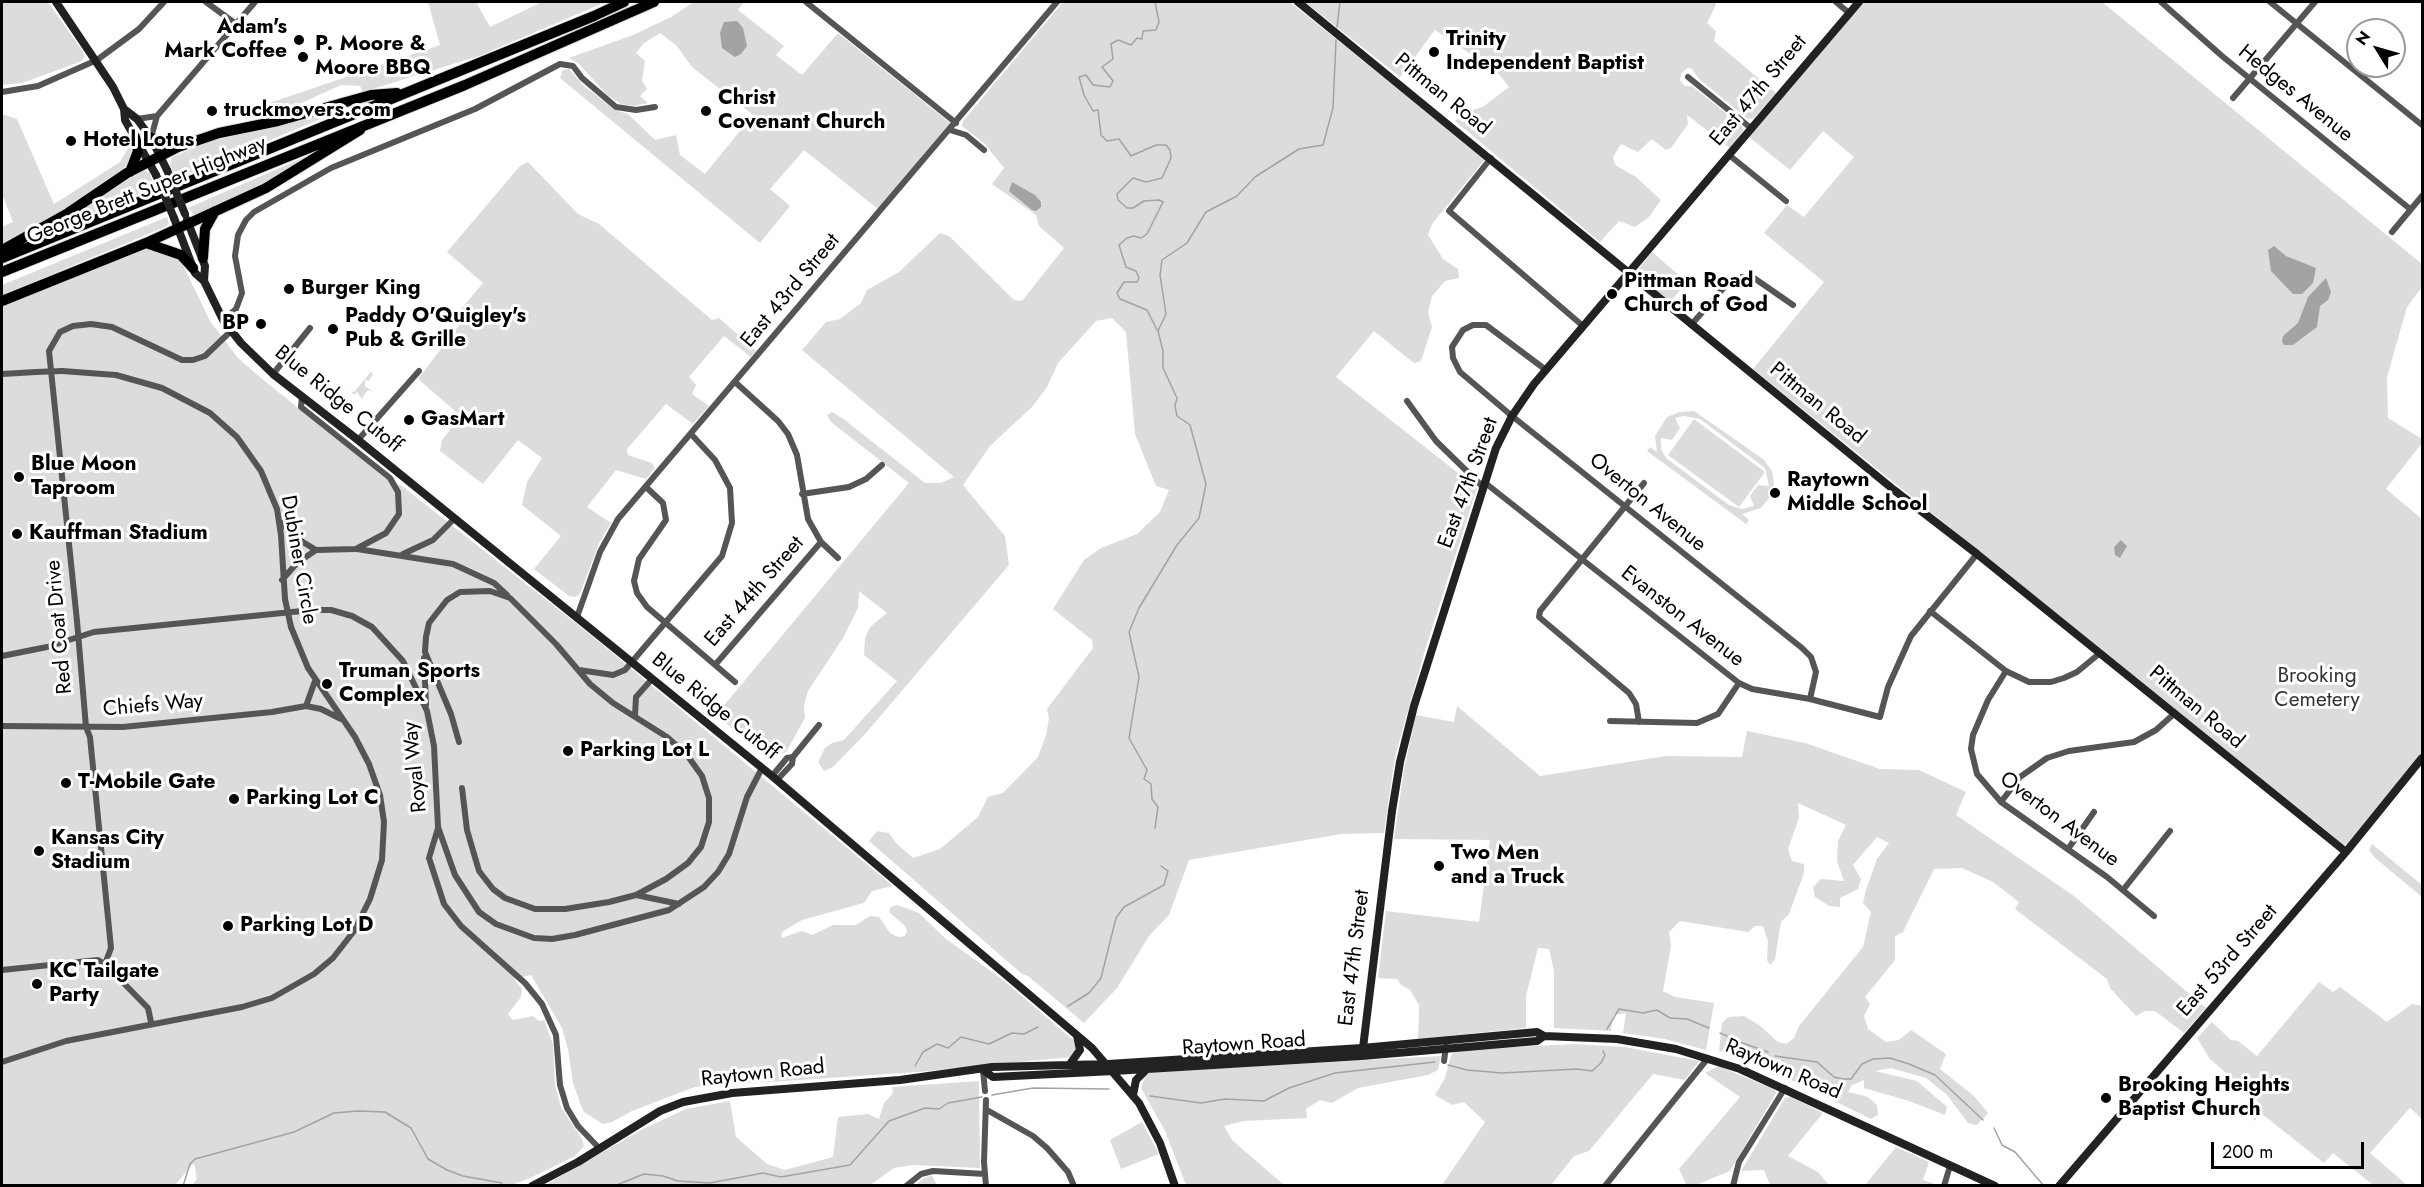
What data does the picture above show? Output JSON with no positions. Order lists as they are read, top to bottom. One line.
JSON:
{"streets":{"highway":["George Brett Super Highway"],"main road":["East 47th Street","Pittman Road","Blue Ridge Cutoff","East 53rd Street","Raytown Road"],"street":["Hedges Avenue","East 43rd Street","Overton Avenue","Dubiner Circle","East 44th Street","Evanston Avenue","Red Coat Drive","Chiefs Way","Royal Way"]},"crossings":[["East 47th Street","Pittman Road"],["East 47th Street","Overton Avenue"],["East 47th Street","Evanston Avenue"],["East 47th Street","Raytown Road"],["Pittman Road","East 53rd Street"],["East 43rd Street","Blue Ridge Cutoff"],["Blue Ridge Cutoff","Red Coat Drive"],["Blue Ridge Cutoff","Royal Way"],["Blue Ridge Cutoff","Raytown Road"],["Overton Avenue","Evanston Avenue"],["Dubiner Circle","Chiefs Way"],["Red Coat Drive","Chiefs Way"],["Red Coat Drive","Royal Way"]],"parks":["Brooking Cemetery"],"places":["Adam's Mark Coffee","Trinity Independent Baptist","P. Moore & Moore BBQ","truckmovers.com","Christ Covenant Church","Hotel Lotus","Burger King","Pittman Road Church of God","BP","Paddy O'Quigley's Pub & Grille","GasMart","Blue Moon Taproom","Raytown Middle School","Kauffman Stadium","Truman Sports Complex","Parking Lot L","T-Mobile Gate","Parking Lot C","Kansas City Stadium","Two Men and a Truck","Parking Lot D","KC Tailgate Party","Brooking Heights Baptist Church"],"scale_bar":"200 m","north":"top left"}
